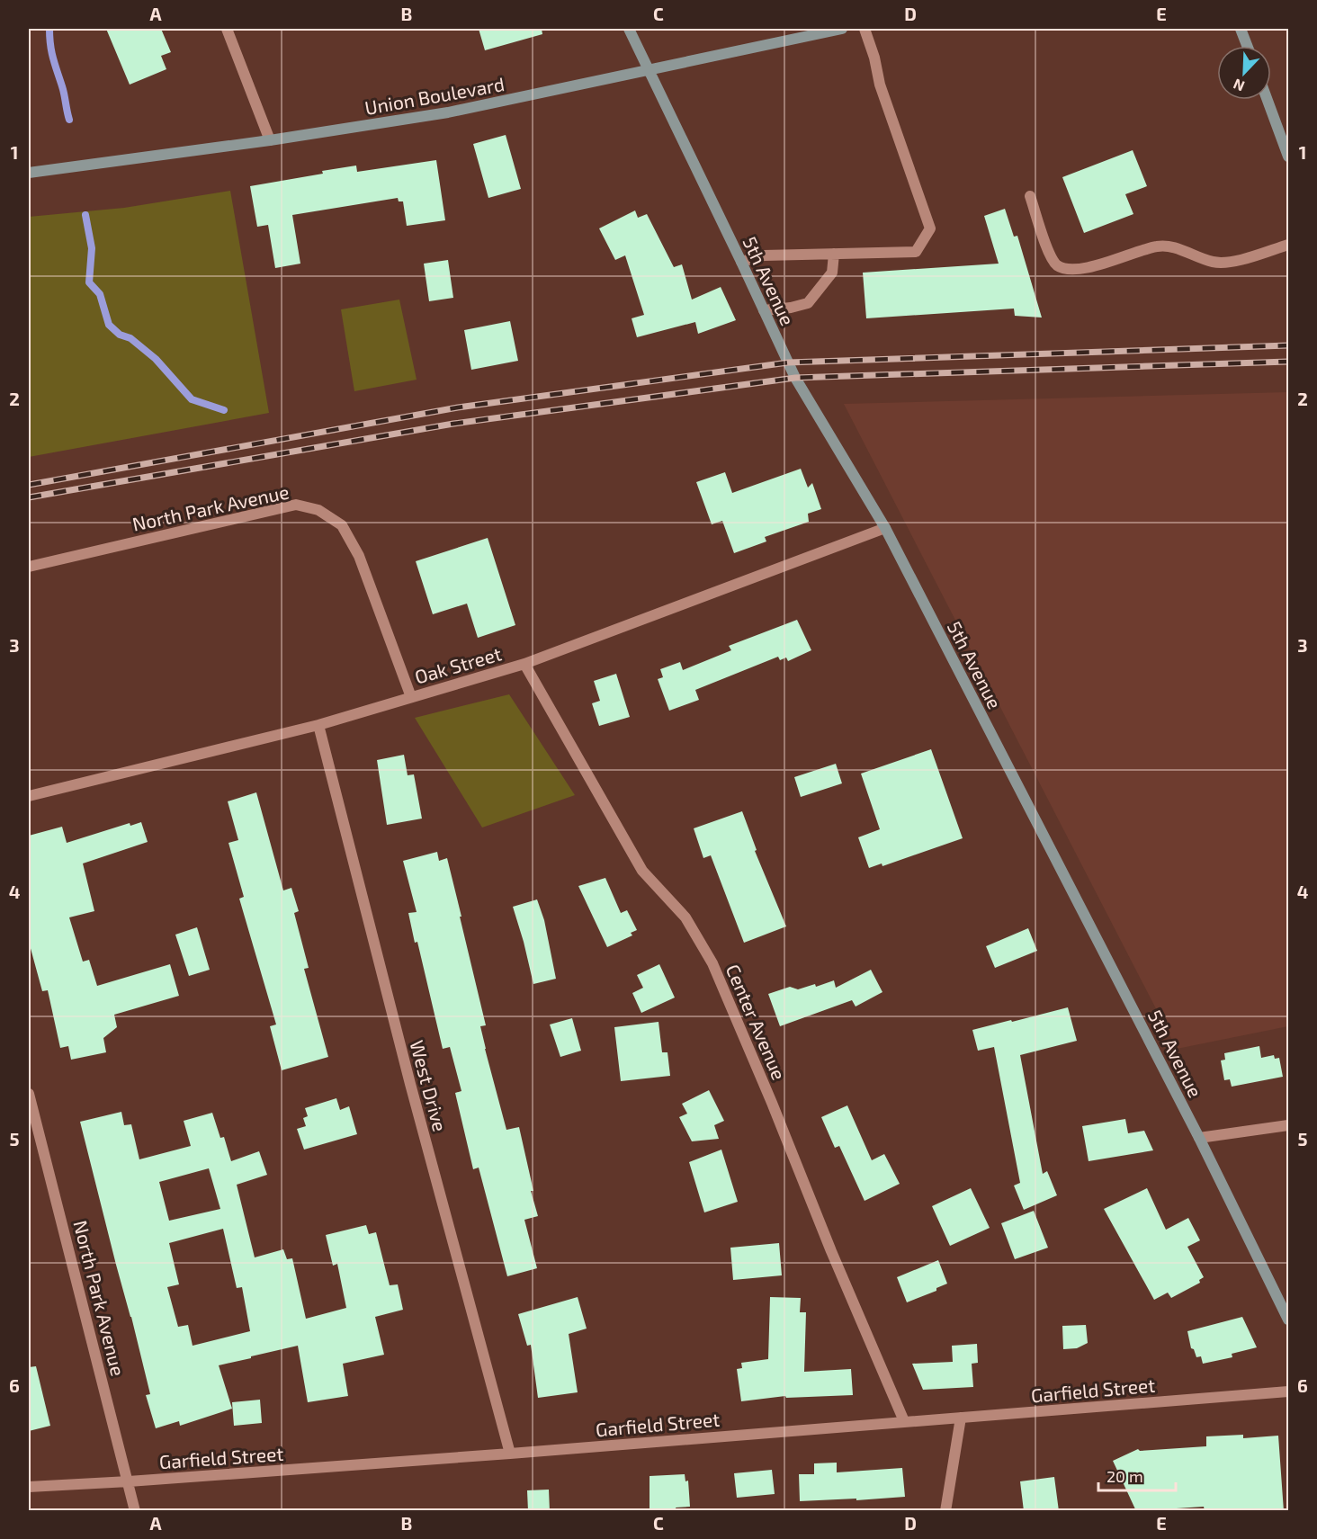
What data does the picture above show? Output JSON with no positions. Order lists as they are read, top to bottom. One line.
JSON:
{"streets":{"main road":["Union Boulevard","5th Avenue"],"street":["North Park Avenue","Oak Street","Center Avenue","West Drive","Garfield Street"]},"crossings":[["Union Boulevard","5th Avenue"],["5th Avenue","Oak Street"],["North Park Avenue","Oak Street"],["North Park Avenue","Garfield Street"],["Oak Street","Center Avenue"],["Oak Street","West Drive"],["Center Avenue","Garfield Street"],["West Drive","Garfield Street"]],"scale_bar":"20 m","north":"bottom left","grid":{"columns":["A","B","C","D","E"],"rows":["1","2","3","4","5","6"]}}
